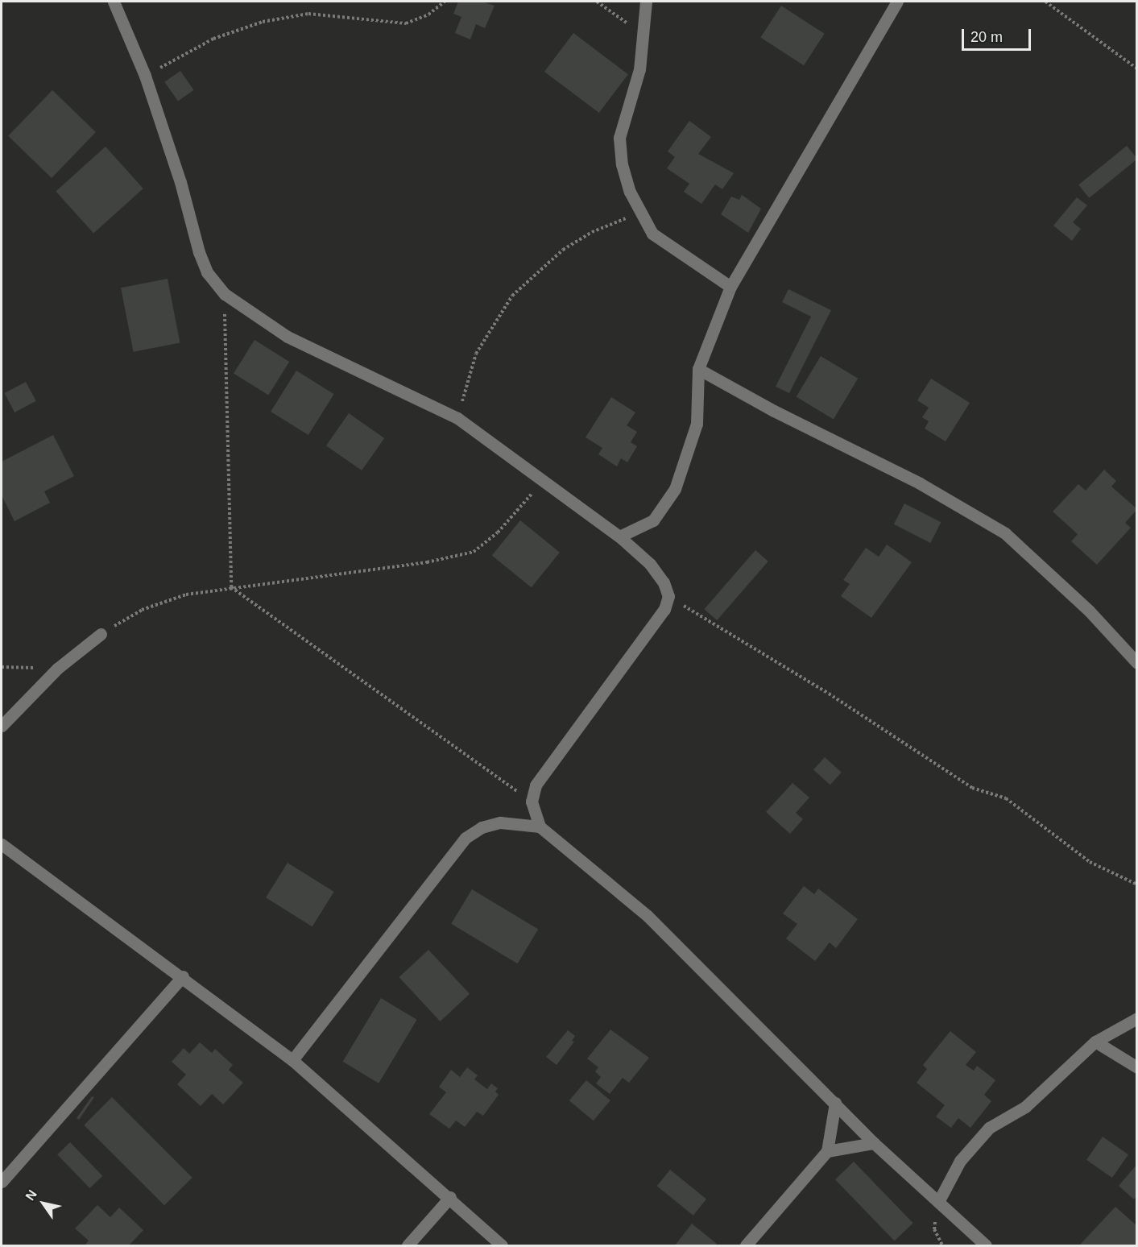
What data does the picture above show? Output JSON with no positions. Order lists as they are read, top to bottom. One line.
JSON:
{"scale_bar":"20 m","north":"top left"}
